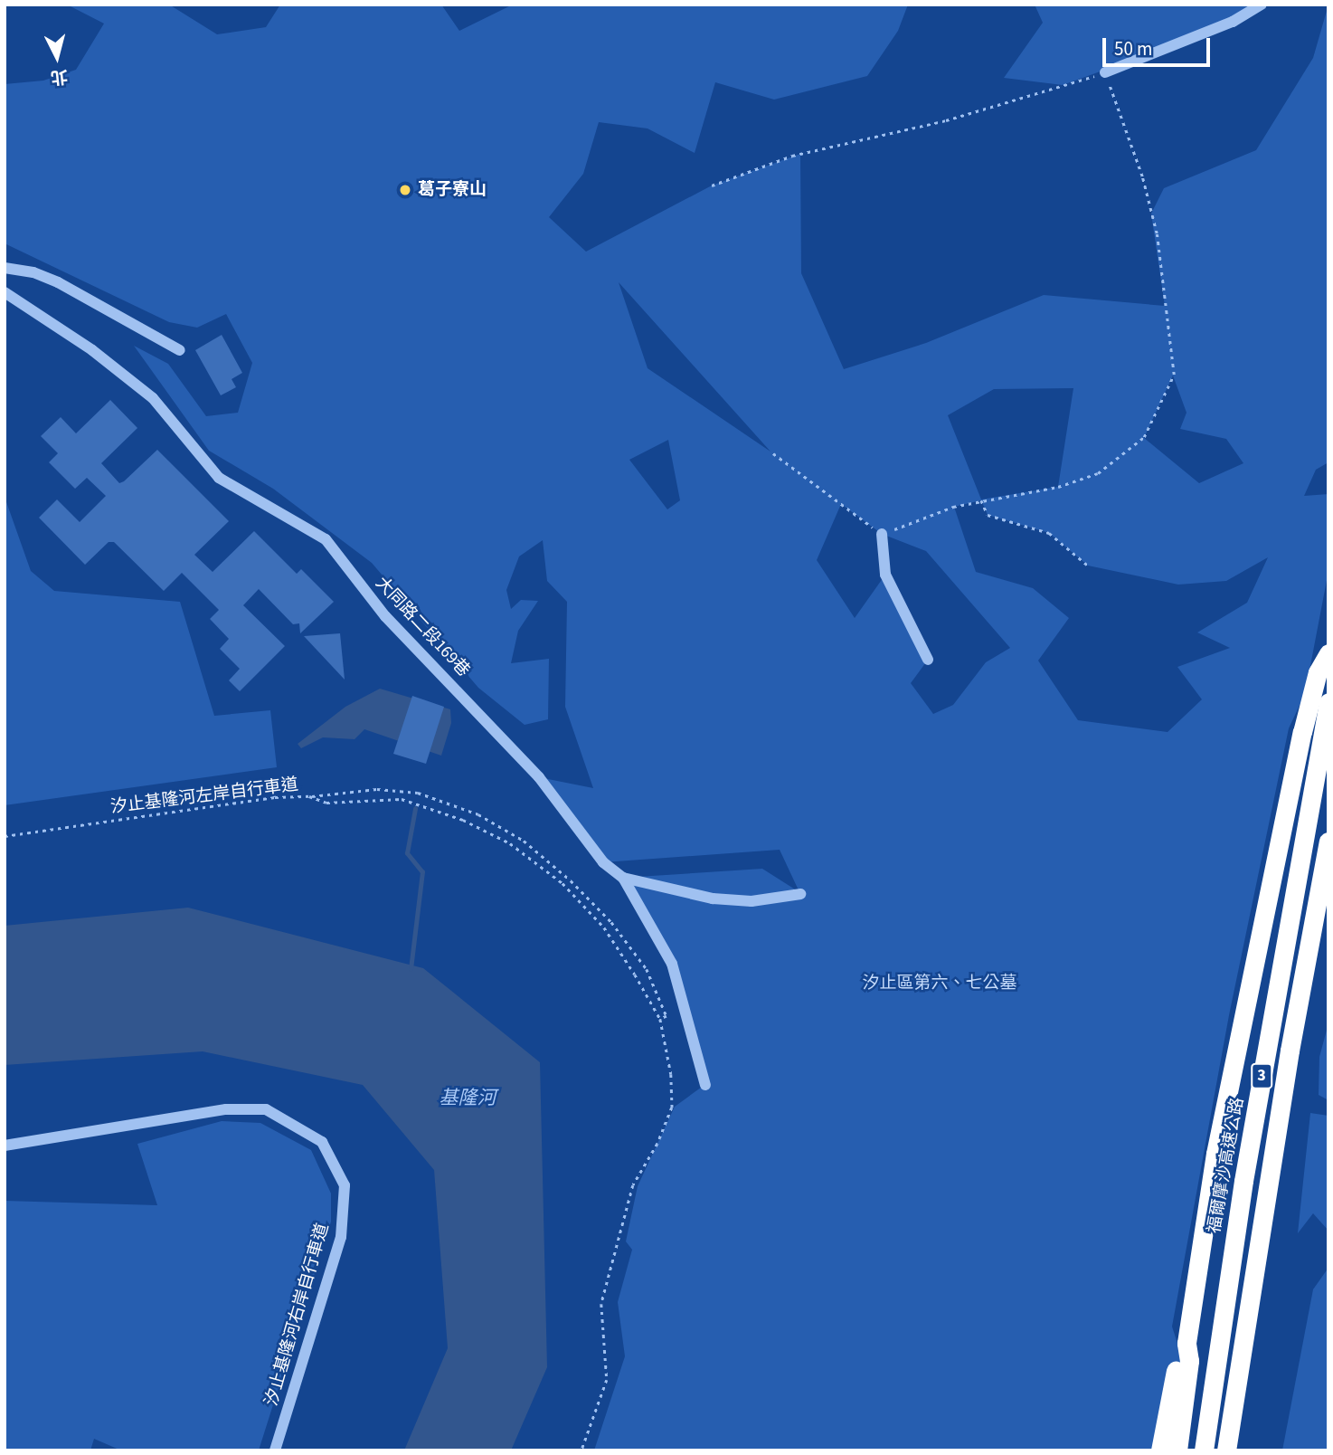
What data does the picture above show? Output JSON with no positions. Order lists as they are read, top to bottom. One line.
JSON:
{"streets":{"highway":["3","福爾摩沙高速公路"],"street":["大同路二段169巷","汐止基隆河右岸自行車道"],"path":["汐止基隆河左岸自行車道"]},"water":["基隆河"],"parks":["汐止區第六、七公墓"],"places":["葛子寮山"],"scale_bar":"50 m","north":"bottom"}
